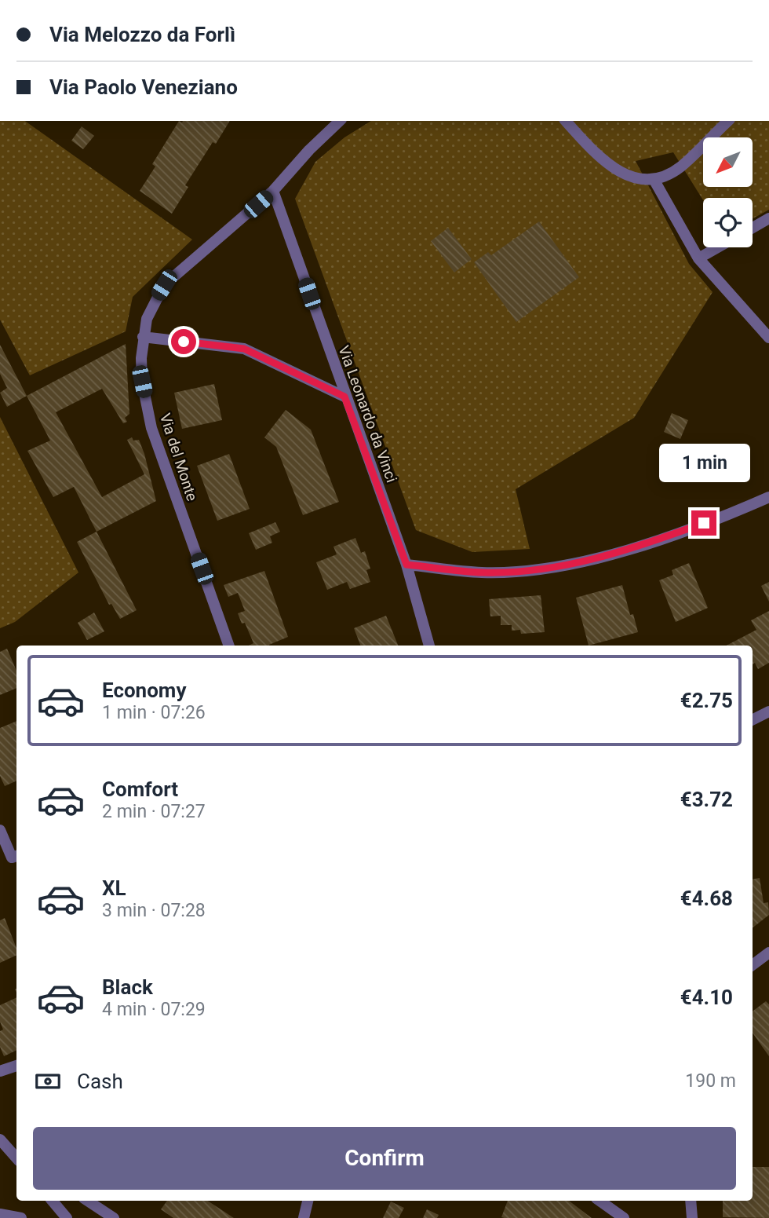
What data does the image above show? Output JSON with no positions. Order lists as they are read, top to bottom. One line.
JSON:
{"streets":{"street":["Via Leonardo da Vinci","Via del Monte"]},"crossings":[["Via Leonardo da Vinci","Via del Monte"]],"north":"bottom left","page":{"banner":["Via Melozzo da Forlì","Via Paolo Veneziano"],"bubble":"1 min","list":[{"name":"Economy","note":"1 min · 07:26","value":"€2.75"},{"name":"Comfort","note":"2 min · 07:27","value":"€3.72"},{"name":"XL","note":"3 min · 07:28","value":"€4.68"},{"name":"Black","note":"4 min · 07:29","value":"€4.10"}],"pay":["Cash","190 m"],"buttons":"Confirm"}}
